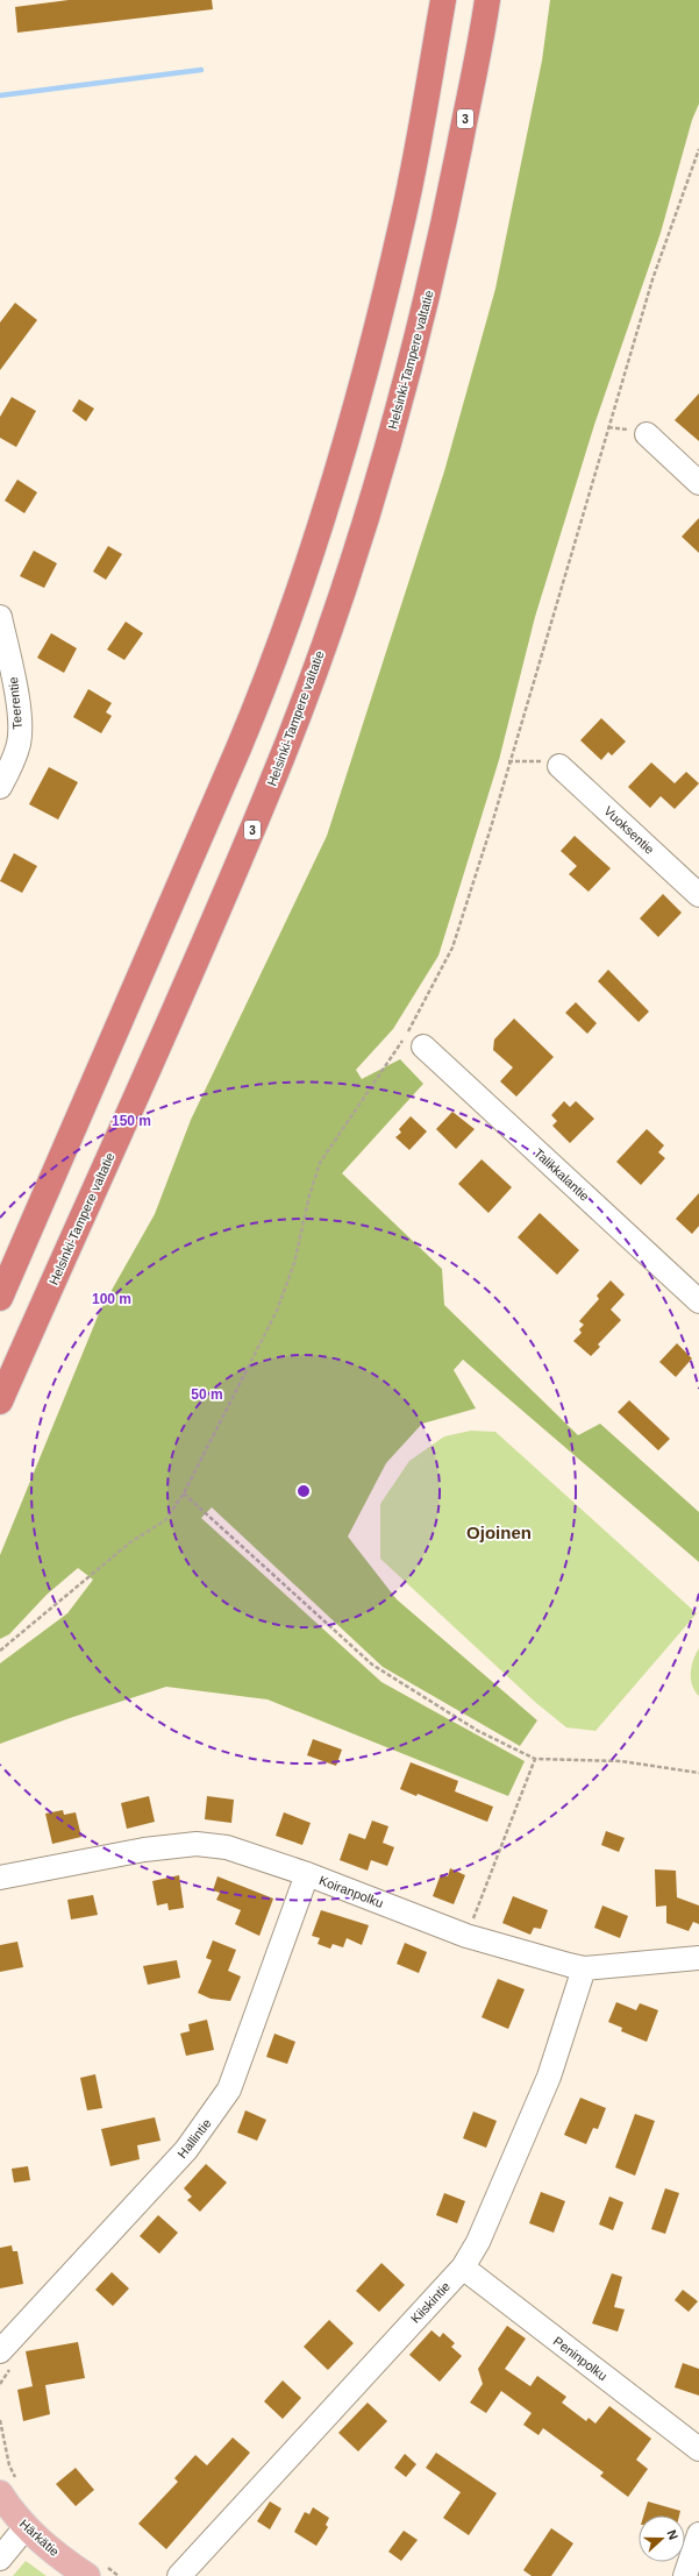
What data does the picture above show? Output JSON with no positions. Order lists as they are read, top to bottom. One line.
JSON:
{"streets":{"highway":["3","Helsinki-Tampere valtatie"],"main road":["Härkätie"],"street":["Teerentie","Vuoksentie","Talikkalantie","Koiranpolku","Hallintie","Kiiskintie","Peninpolku"]},"crossings":[["Koiranpolku","Hallintie"],["Koiranpolku","Kiiskintie"],["Kiiskintie","Peninpolku"]],"districts":["Ojoinen"],"north":"right","rings":["150 m","100 m","50 m"]}
